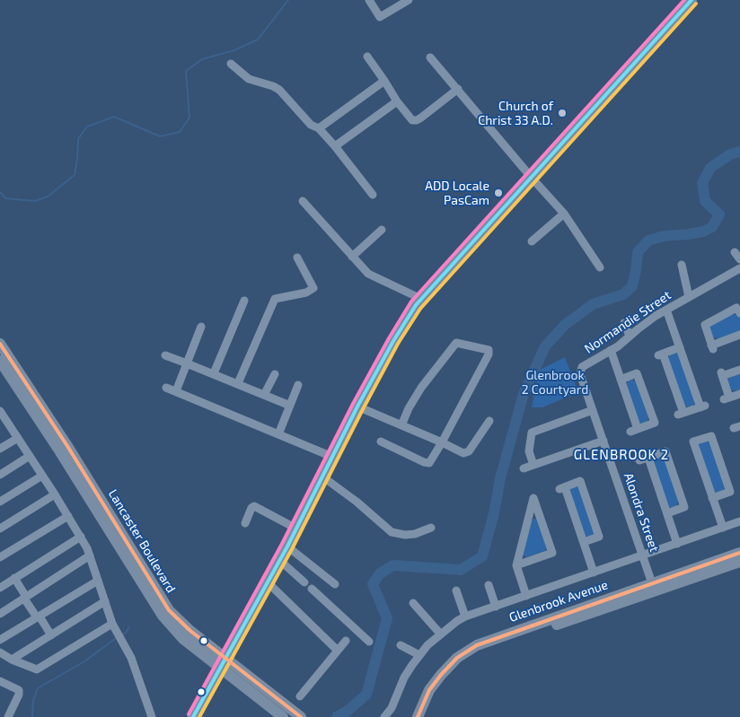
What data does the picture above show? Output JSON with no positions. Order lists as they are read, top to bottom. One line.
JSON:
{"streets":{"main road":["Lancaster Boulevard","Glenbrook Avenue"],"street":["Normandie Street","Alondra Street"]},"crossings":[["Normandie Street","Alondra Street"],["Alondra Street","Glenbrook Avenue"]],"districts":["GLENBROOK 2"],"parks":["Glenbrook 2 Courtyard"],"places":["Church of Christ 33 A.D.","ADD Locale PasCam"]}
